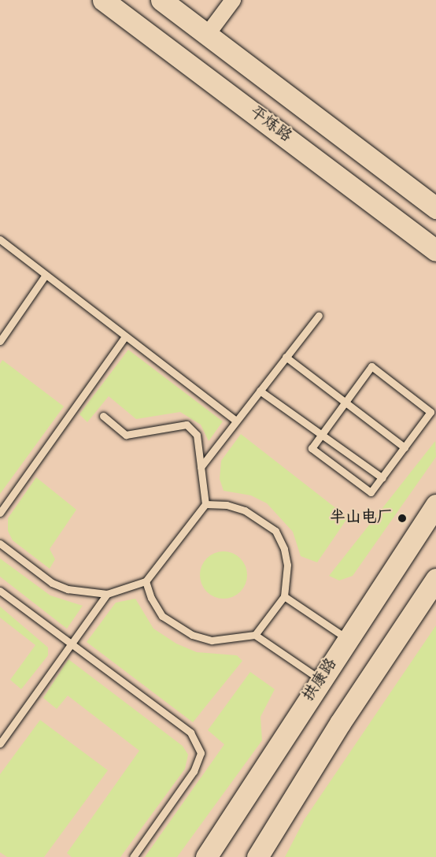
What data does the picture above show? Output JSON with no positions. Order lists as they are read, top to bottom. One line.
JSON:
{"streets":{"street":["平炼路","拱康路"]},"places":["半山电厂"]}
